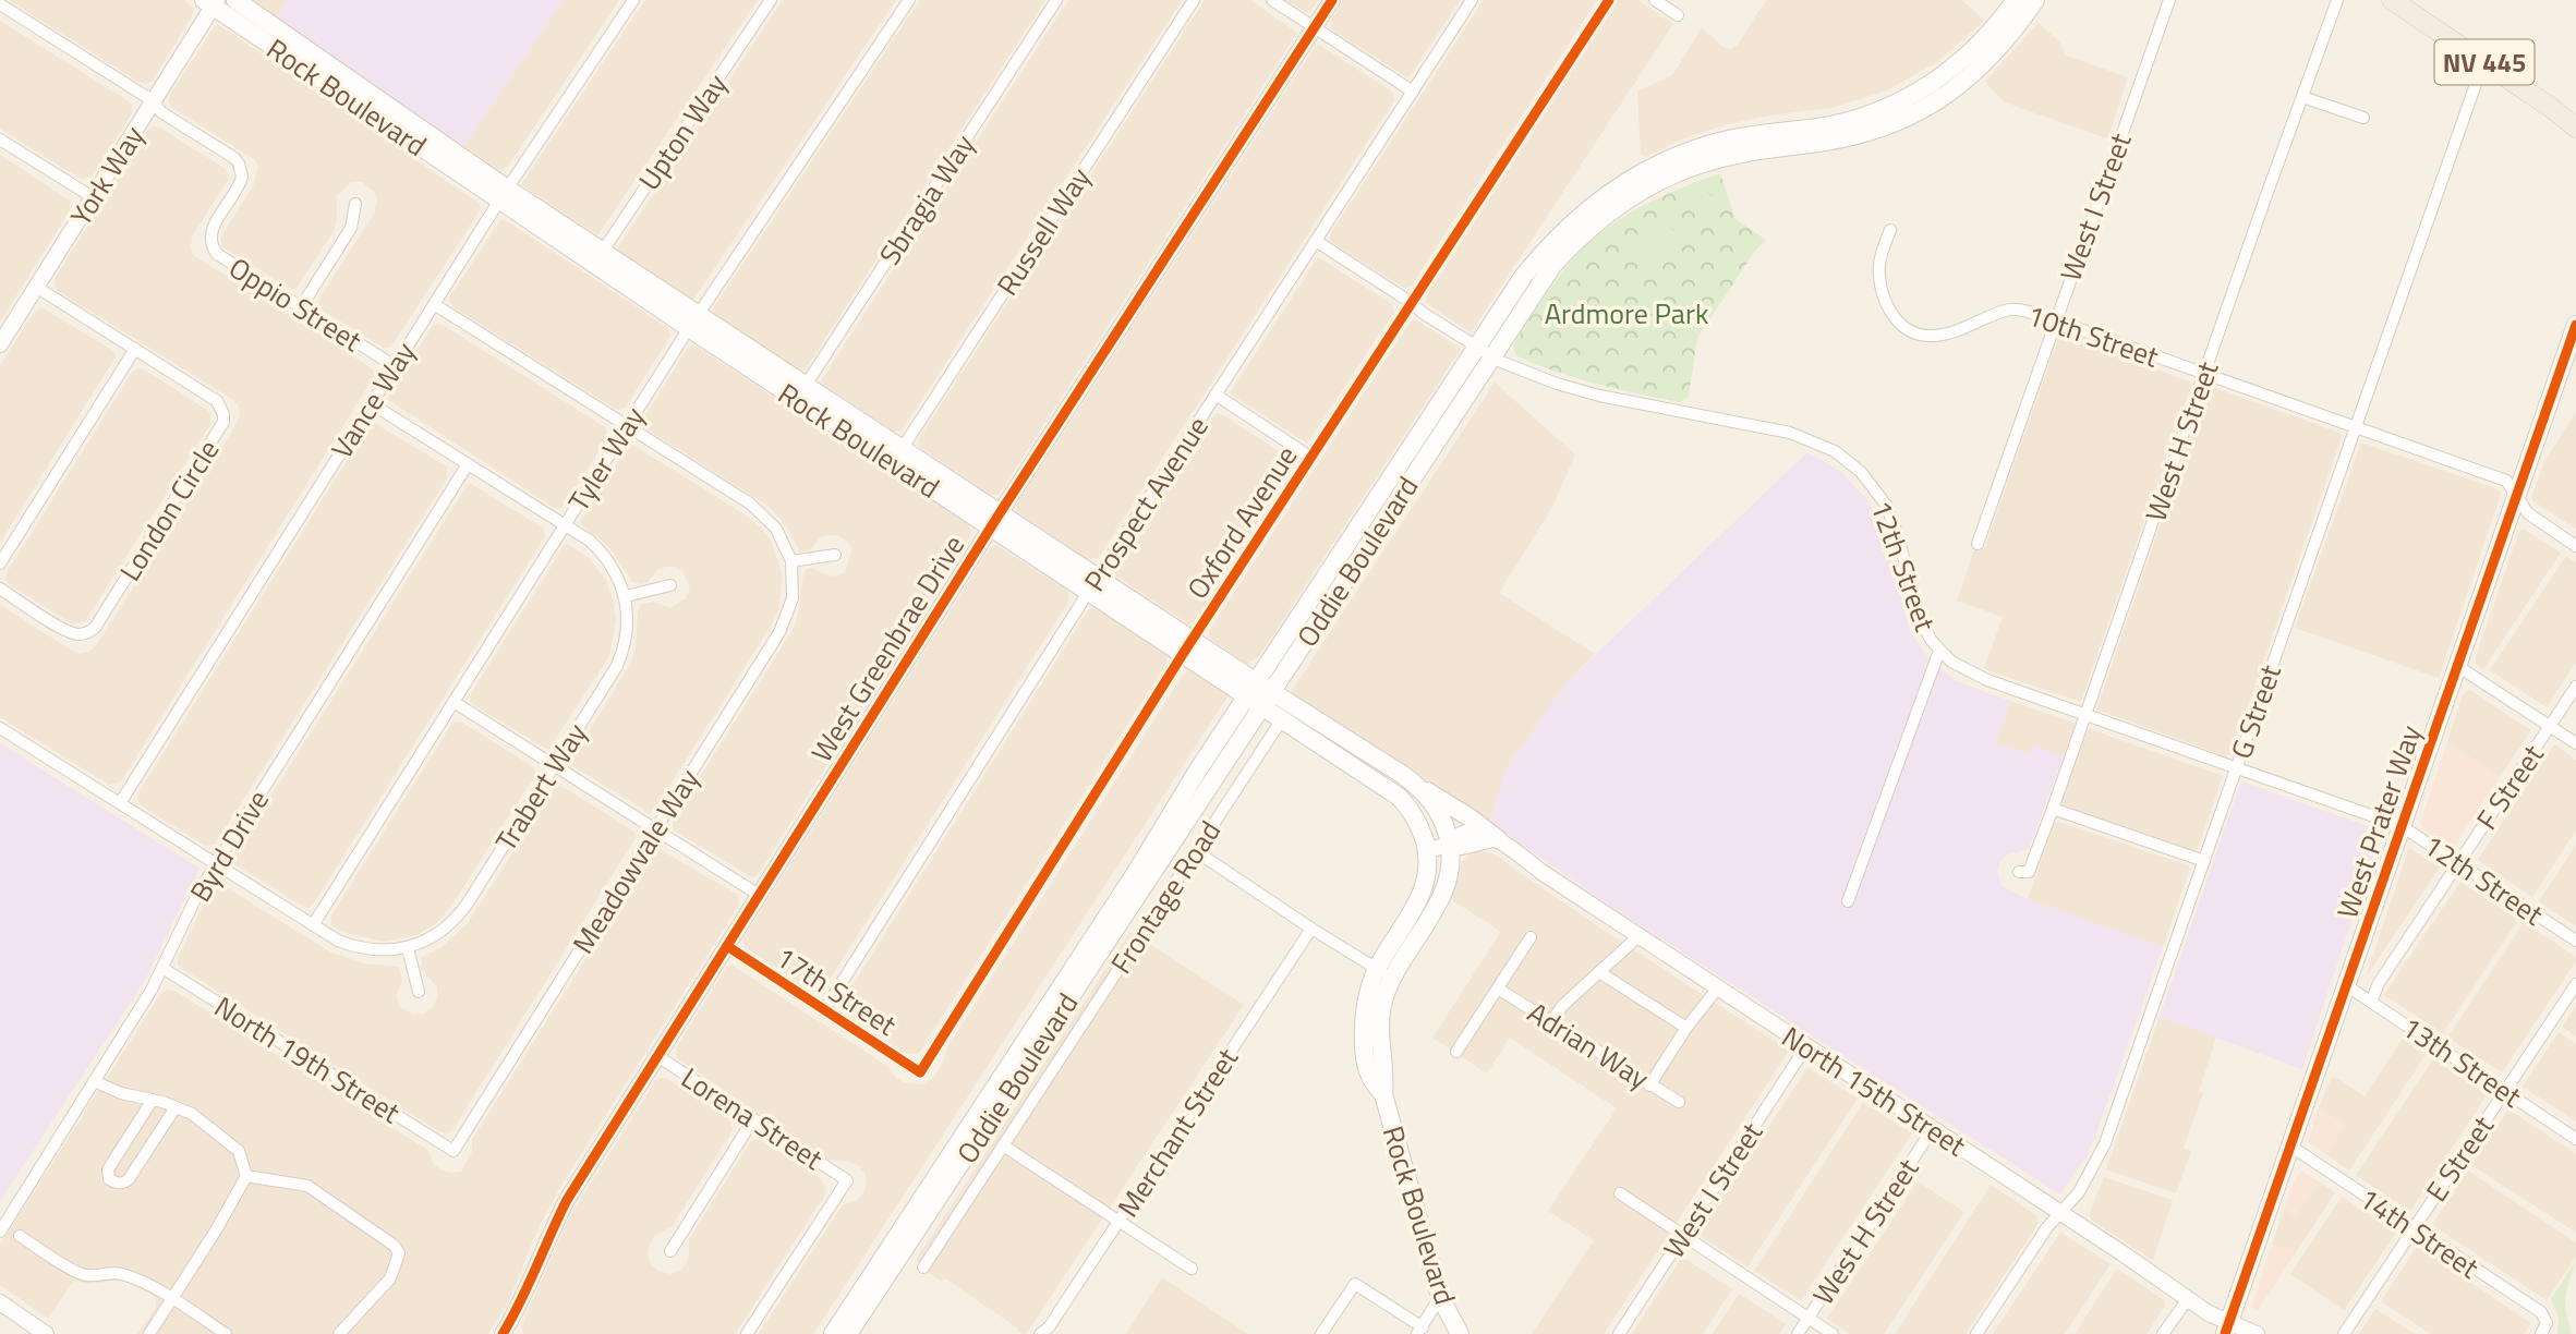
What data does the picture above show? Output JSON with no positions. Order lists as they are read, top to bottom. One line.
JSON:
{"streets":{"main road":["NV 445","Rock Boulevard","Oddie Boulevard","West Prater Way"],"street":["Upton Way","York Way","Sbragia Way","West I Street","Russell Way","Oppio Street","10th Street","Vance Way","West H Street","Tyler Way","Prospect Avenue","London Circle","Oxford Avenue","12th Street","West Greenbrae Drive","G Street","Trabert Way","F Street","Byrd Drive","Meadowvale Way","Frontage Road","17th Street","Adrian Way","North 19th Street","13th Street","North 15th Street","Lorena Street","Merchant Street","E Street","14th Street"]},"crossings":[["NV 445","G Street"],["Rock Boulevard","Upton Way"],["Rock Boulevard","York Way"],["Rock Boulevard","Sbragia Way"],["Rock Boulevard","Russell Way"],["Rock Boulevard","Vance Way"],["Rock Boulevard","Tyler Way"],["Rock Boulevard","Prospect Avenue"],["Rock Boulevard","Oxford Avenue"],["Rock Boulevard","Oddie Boulevard"],["Rock Boulevard","West Greenbrae Drive"],["Rock Boulevard","Frontage Road"],["York Way","Oppio Street"],["York Way","London Circle"],["West I Street","10th Street"],["West I Street","North 15th Street"],["Oppio Street","Vance Way"],["10th Street","West H Street"],["10th Street","G Street"],["10th Street","West Prater Way"],["West H Street","12th Street"],["West H Street","North 15th Street"],["Prospect Avenue","12th Street"],["Prospect Avenue","17th Street"],["Oxford Avenue","12th Street"],["Oxford Avenue","17th Street"],["Oddie Boulevard","12th Street"],["12th Street","G Street"],["12th Street","F Street"],["12th Street","West Prater Way"],["West Greenbrae Drive","17th Street"],["West Greenbrae Drive","Lorena Street"],["G Street","North 15th Street"],["F Street","13th Street"],["West Prater Way","13th Street"],["West Prater Way","North 15th Street"],["West Prater Way","14th Street"],["Byrd Drive","North 19th Street"],["Meadowvale Way","North 19th Street"],["13th Street","E Street"],["E Street","14th Street"]],"parks":["Ardmore Park"]}
